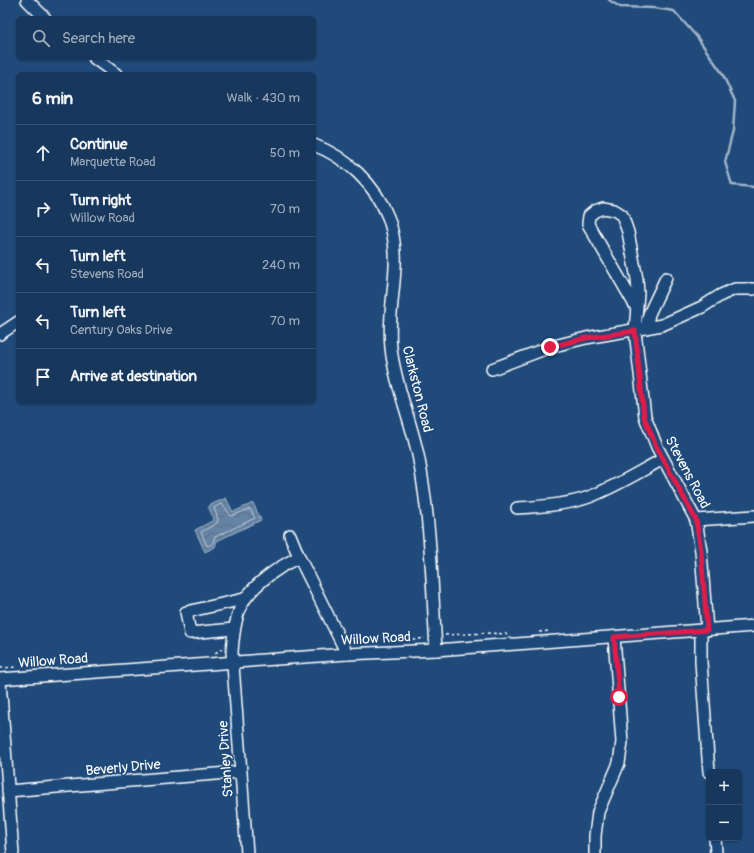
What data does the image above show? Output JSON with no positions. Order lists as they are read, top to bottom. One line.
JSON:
{"streets":{"street":["Clarkston Road","Stevens Road","Willow Road","Stanley Drive","Beverly Drive"]},"crossings":[["Clarkston Road","Willow Road"],["Stevens Road","Willow Road"],["Willow Road","Stanley Drive"],["Stanley Drive","Beverly Drive"]],"page":{"search":"Search here","heading":["6 min","Walk · 430 m"],"list":[["Continue","Marquette Road","50 m"],["Turn right","Willow Road","70 m"],["Turn left","Stevens Road","240 m"],["Turn left","Century Oaks Drive","70 m"],"Arrive at destination"],"map_buttons":["+","−"]}}
